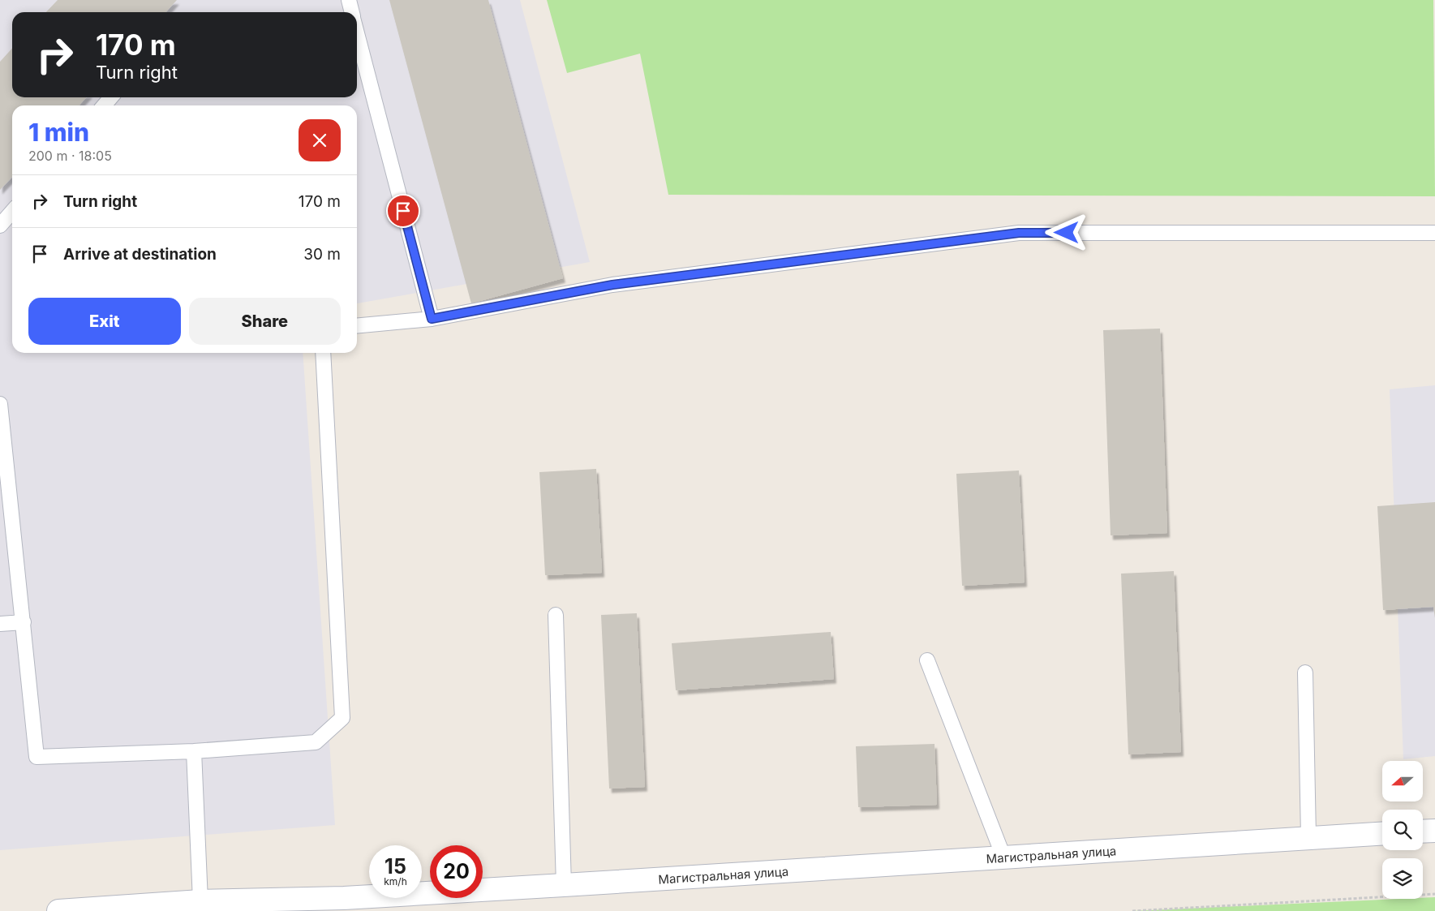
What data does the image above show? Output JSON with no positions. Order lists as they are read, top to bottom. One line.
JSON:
{"streets":{"street":["Магистральная улица"]},"north":"left","page":{"turn":["170 m","Turn right"],"heading":["1 min","200 m · 18:05"],"list":[{"name":"Turn right","value":"170 m"},{"name":"Arrive at destination","value":"30 m"}],"buttons":["Exit","Share"],"speed":"15 km/h","limit":"20"}}
